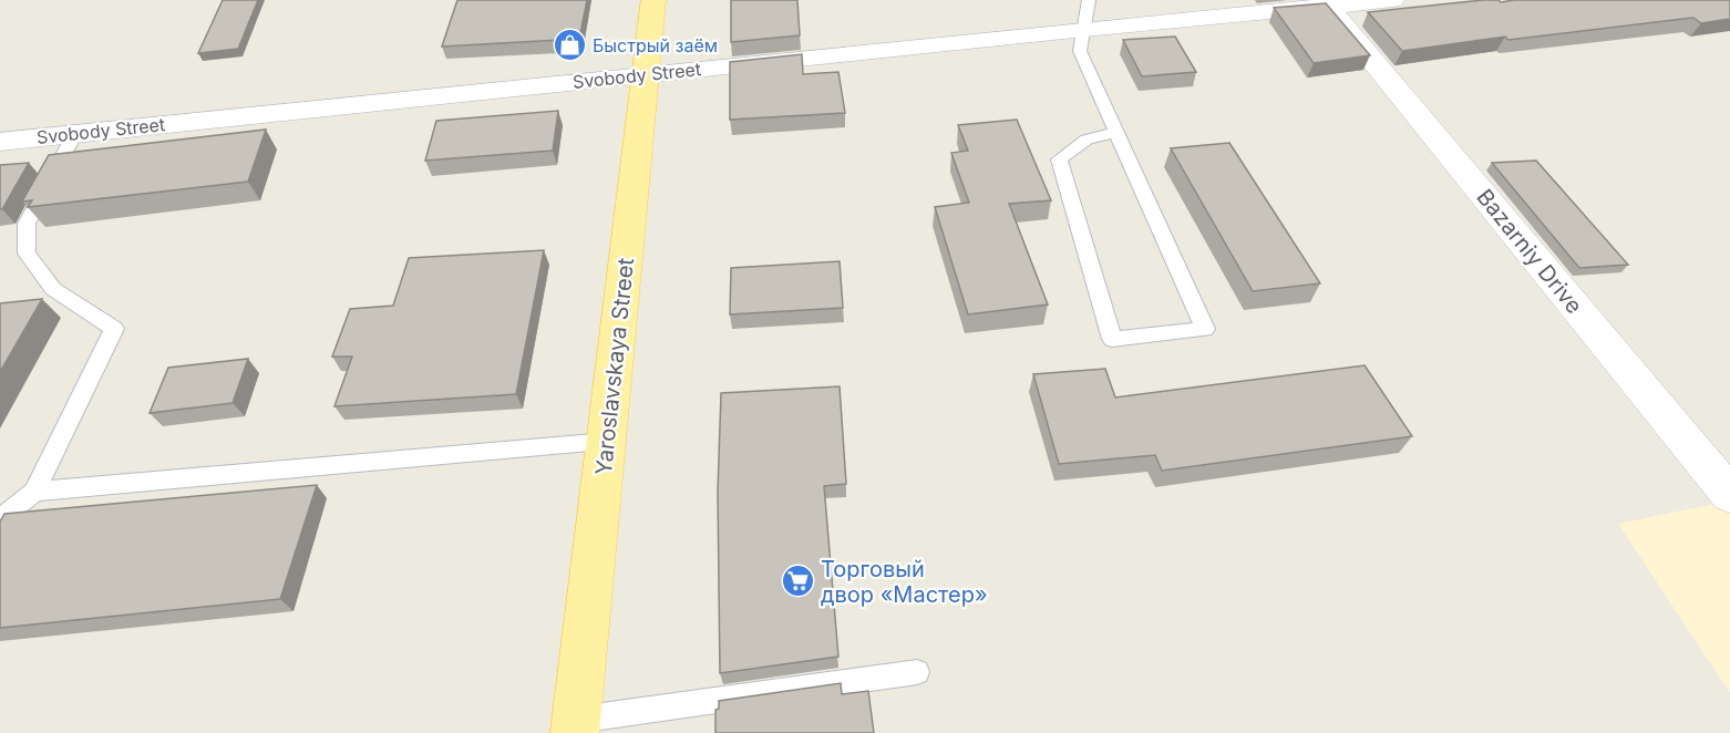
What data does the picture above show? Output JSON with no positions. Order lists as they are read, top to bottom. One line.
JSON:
{"streets":{"main road":["Yaroslavskaya Street"],"street":["Svobody Street","Bazarniy Drive"]},"crossings":[["Svobody Street","Bazarniy Drive"],["Svobody Street","Yaroslavskaya Street"]],"places":{"shop":["Быстрый заём"],"supermarket":["Торговый двор «Мастер»"]}}
